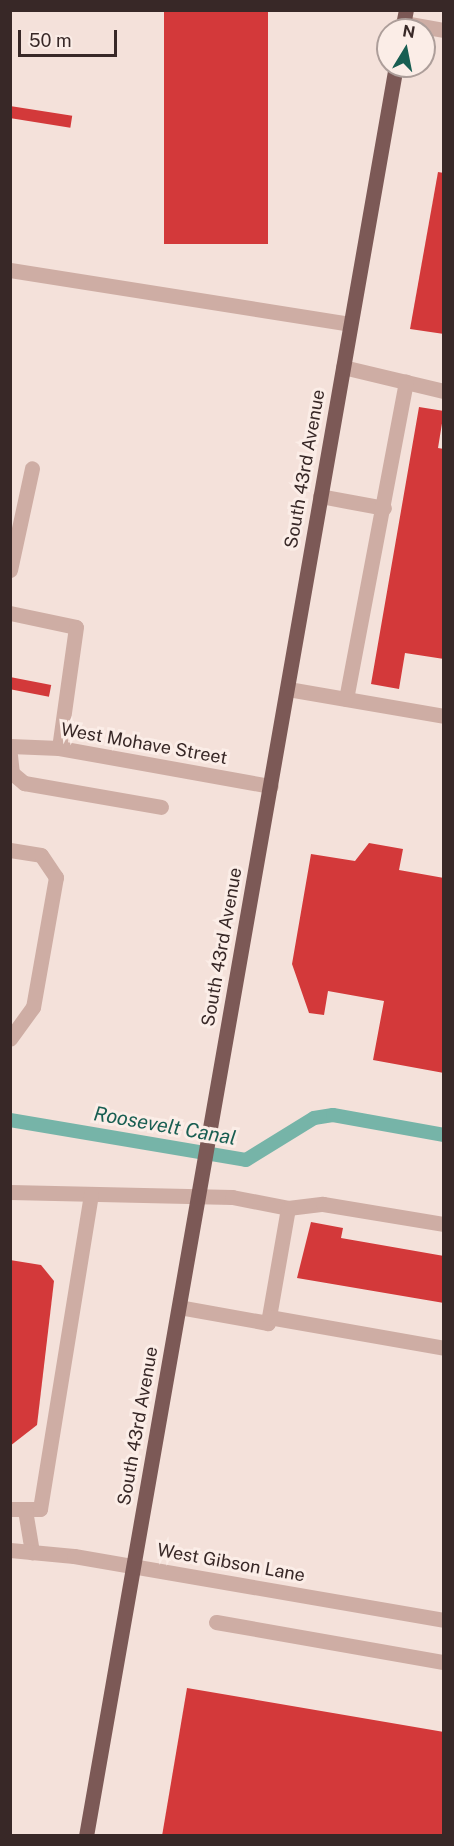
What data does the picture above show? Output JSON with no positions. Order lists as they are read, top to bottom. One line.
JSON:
{"streets":{"main road":["South 43rd Avenue"],"street":["West Mohave Street","West Gibson Lane"]},"crossings":[["South 43rd Avenue","West Mohave Street"],["South 43rd Avenue","West Gibson Lane"]],"water":["Roosevelt Canal"],"scale_bar":"50 m","north":"top"}
